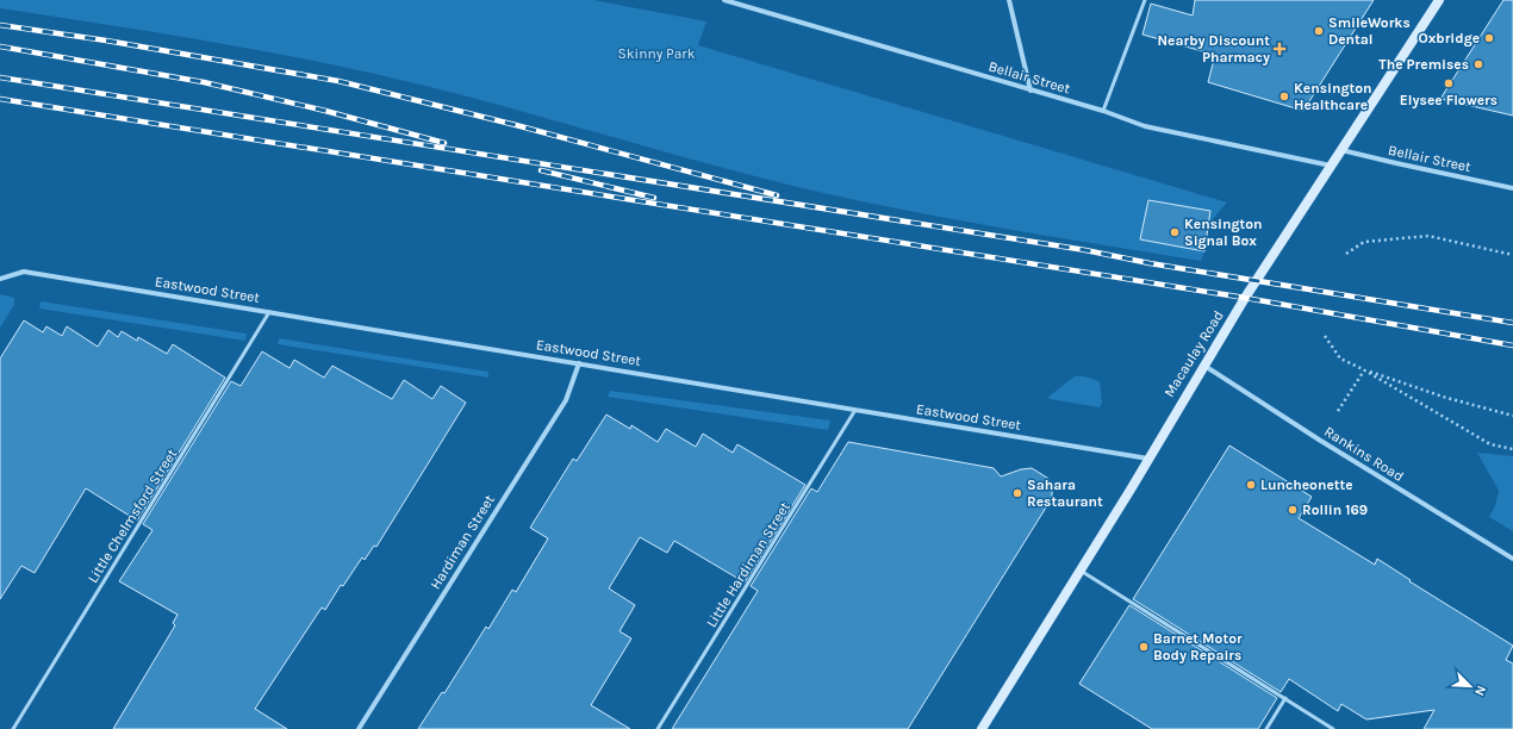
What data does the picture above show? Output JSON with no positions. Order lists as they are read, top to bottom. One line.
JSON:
{"streets":{"street":["Bellair Street","Eastwood Street","Macaulay Road","Rankins Road","Hardiman Street"],"lane":["Little Chelmsford Street","Little Hardiman Street"]},"crossings":[["Bellair Street","Macaulay Road"],["Eastwood Street","Macaulay Road"],["Eastwood Street","Little Chelmsford Street"],["Eastwood Street","Hardiman Street"],["Eastwood Street","Little Hardiman Street"],["Macaulay Road","Rankins Road"]],"parks":["Skinny Park"],"places":{"other":["SmileWorks Dental","Oxbridge","The Premises","Elysee Flowers","Kensington Healthcare","Kensington Signal Box","Luncheonette","Sahara Restaurant","Rollin 169","Barnet Motor Body Repairs"],"health":["Nearby Discount Pharmacy"]},"north":"bottom right"}
